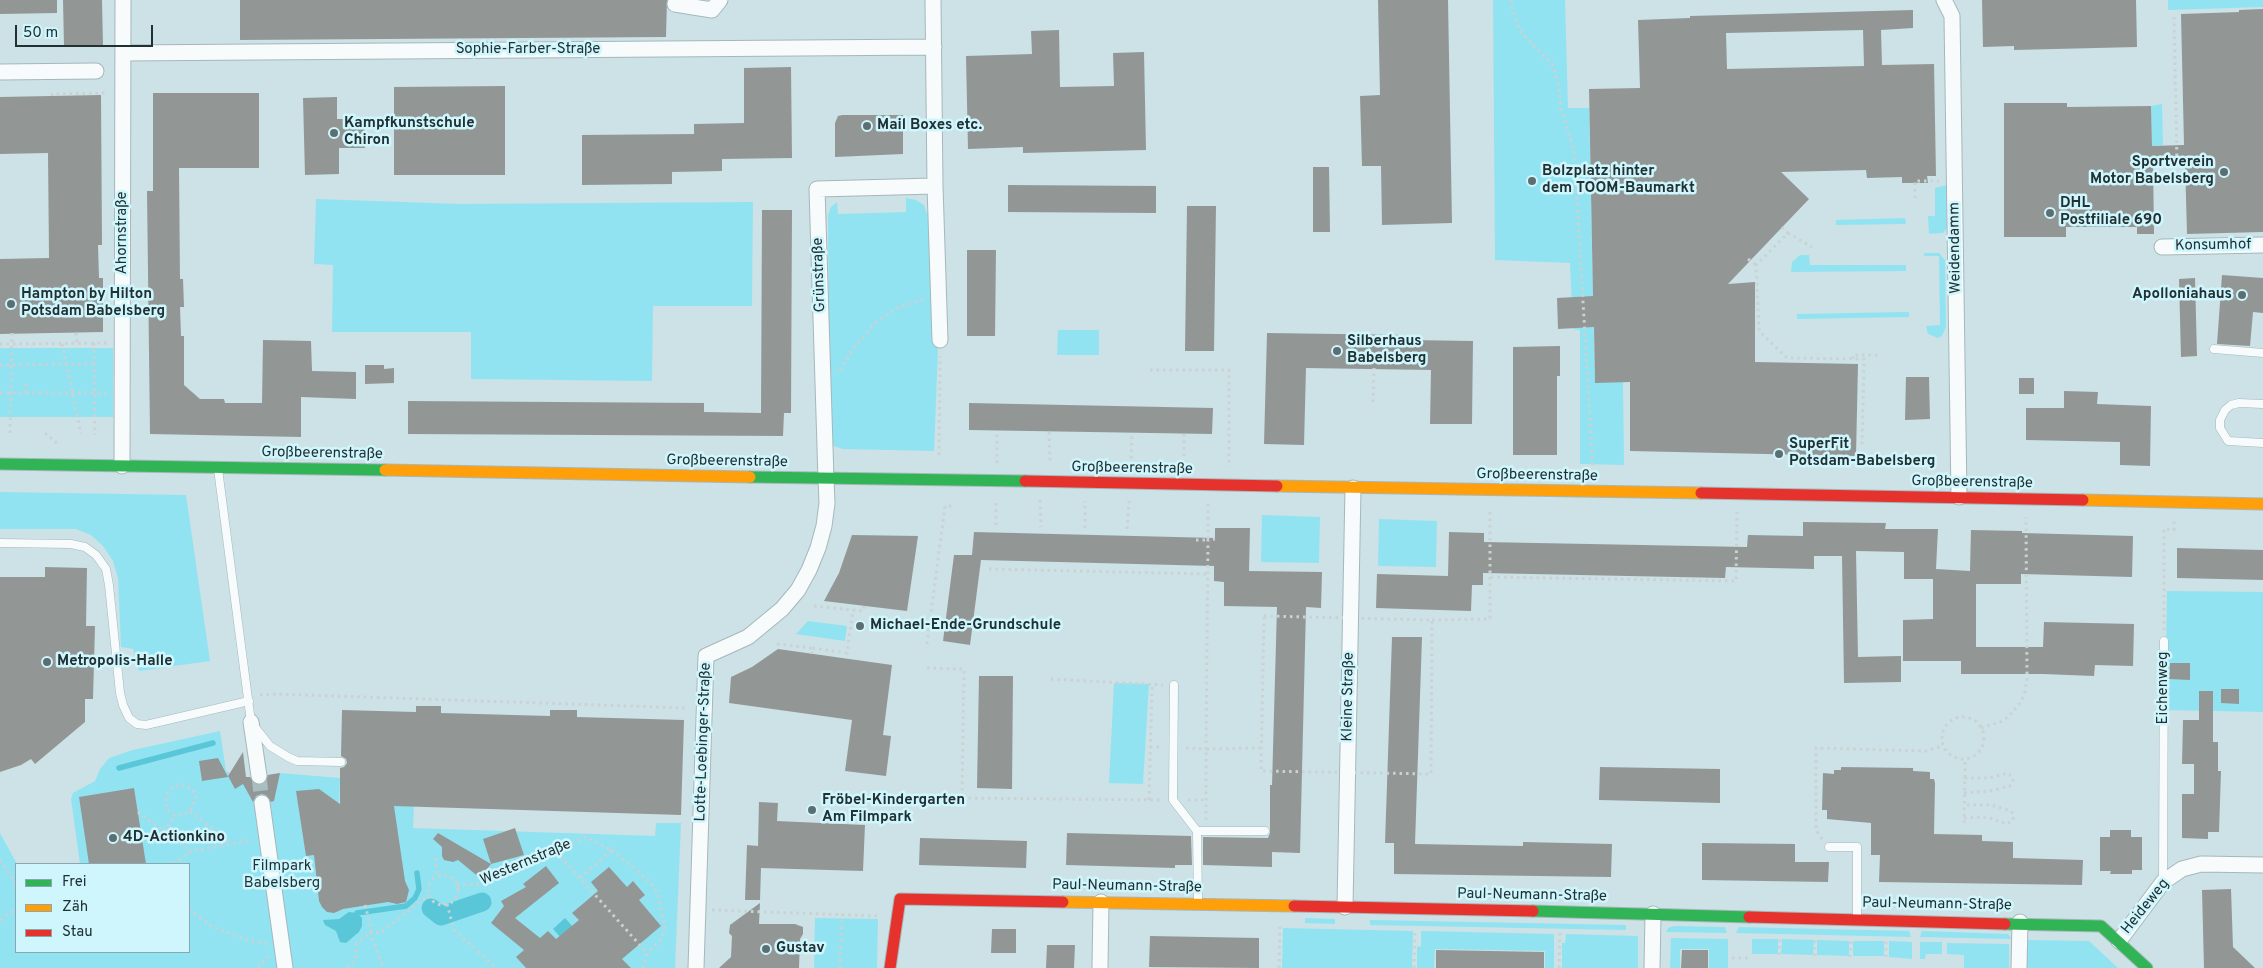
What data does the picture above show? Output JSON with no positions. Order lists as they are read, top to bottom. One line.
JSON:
{"streets":{"street":["Sophie-Farber-Straße","Ahornstraße","Konsumhof","Weidendamm","Grünstraße","Großbeerenstraße","Kleine Straße","Lotte-Loebinger-Straße","Paul-Neumann-Straße","Heideweg"],"lane":["Eichenweg"],"path":["Westernstraße"]},"crossings":[["Sophie-Farber-Straße","Ahornstraße"],["Ahornstraße","Großbeerenstraße"],["Weidendamm","Großbeerenstraße"],["Grünstraße","Großbeerenstraße"],["Grünstraße","Lotte-Loebinger-Straße"],["Großbeerenstraße","Eichenweg"],["Großbeerenstraße","Kleine Straße"],["Großbeerenstraße","Lotte-Loebinger-Straße"],["Eichenweg","Heideweg"],["Kleine Straße","Paul-Neumann-Straße"],["Paul-Neumann-Straße","Heideweg"]],"parks":["Filmpark Babelsberg"],"places":["Mail Boxes etc.","Kampfkunstschule Chiron","Sportverein Motor Babelsberg","Bolzplatz hinter dem TOOM-Baumarkt","DHL Postfiliale 690","Apolloniahaus","Hampton by Hilton Potsdam Babelsberg","Silberhaus Babelsberg","SuperFit Potsdam-Babelsberg","Michael-Ende-Grundschule","Metropolis-Halle","Fröbel-Kindergarten Am Filmpark","4D-Actionkino","Gustav"],"legend":["Frei","Zäh","Stau"],"scale_bar":"50 m"}
